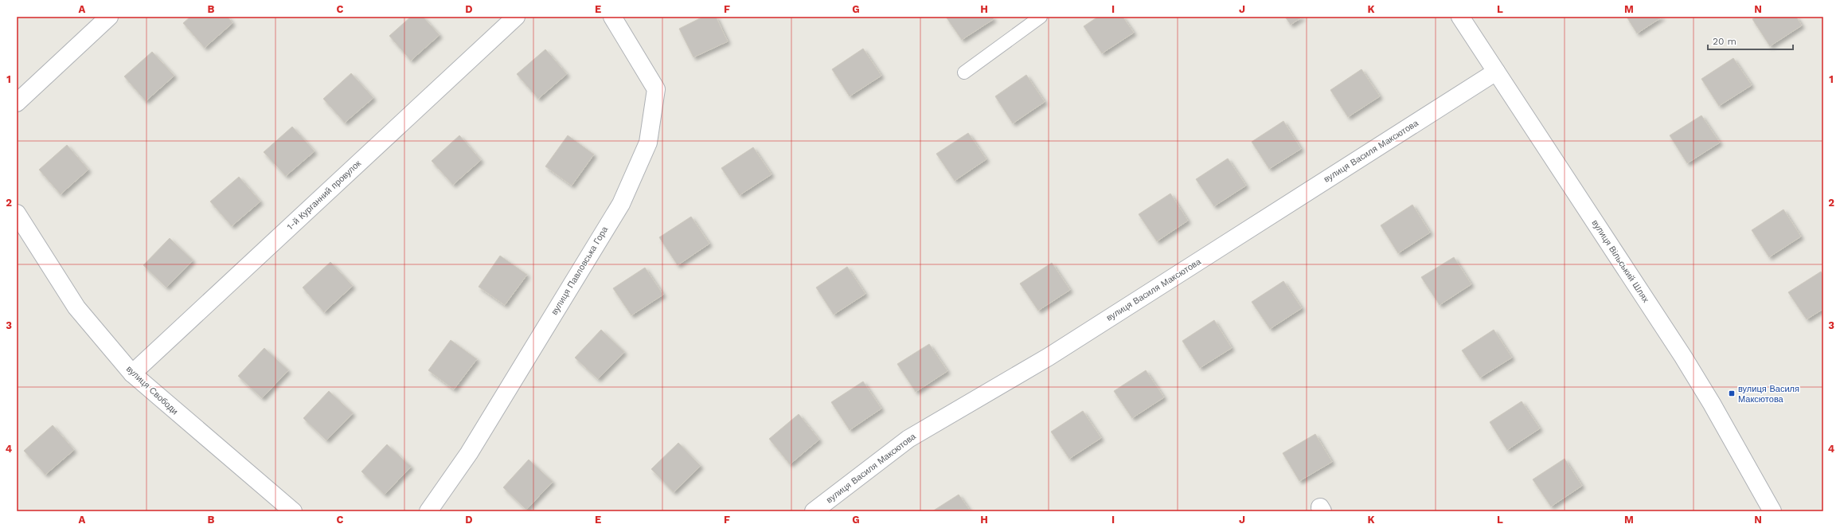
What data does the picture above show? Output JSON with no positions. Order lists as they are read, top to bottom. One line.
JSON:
{"streets":{"street":["вулиця Василя Максютова","1-й Курганний провулок","вулиця Вільський Шлях","вулиця Павловська Гора","вулиця Свободи"]},"crossings":[["вулиця Василя Максютова","вулиця Вільський Шлях"],["1-й Курганний провулок","вулиця Свободи"]],"places":{"transit":["вулиця Василя Максютова"]},"scale_bar":"20 m","grid":{"columns":["A","B","C","D","E","F","G","H","I","J","K","L","M","N"],"rows":["1","2","3","4"]}}
